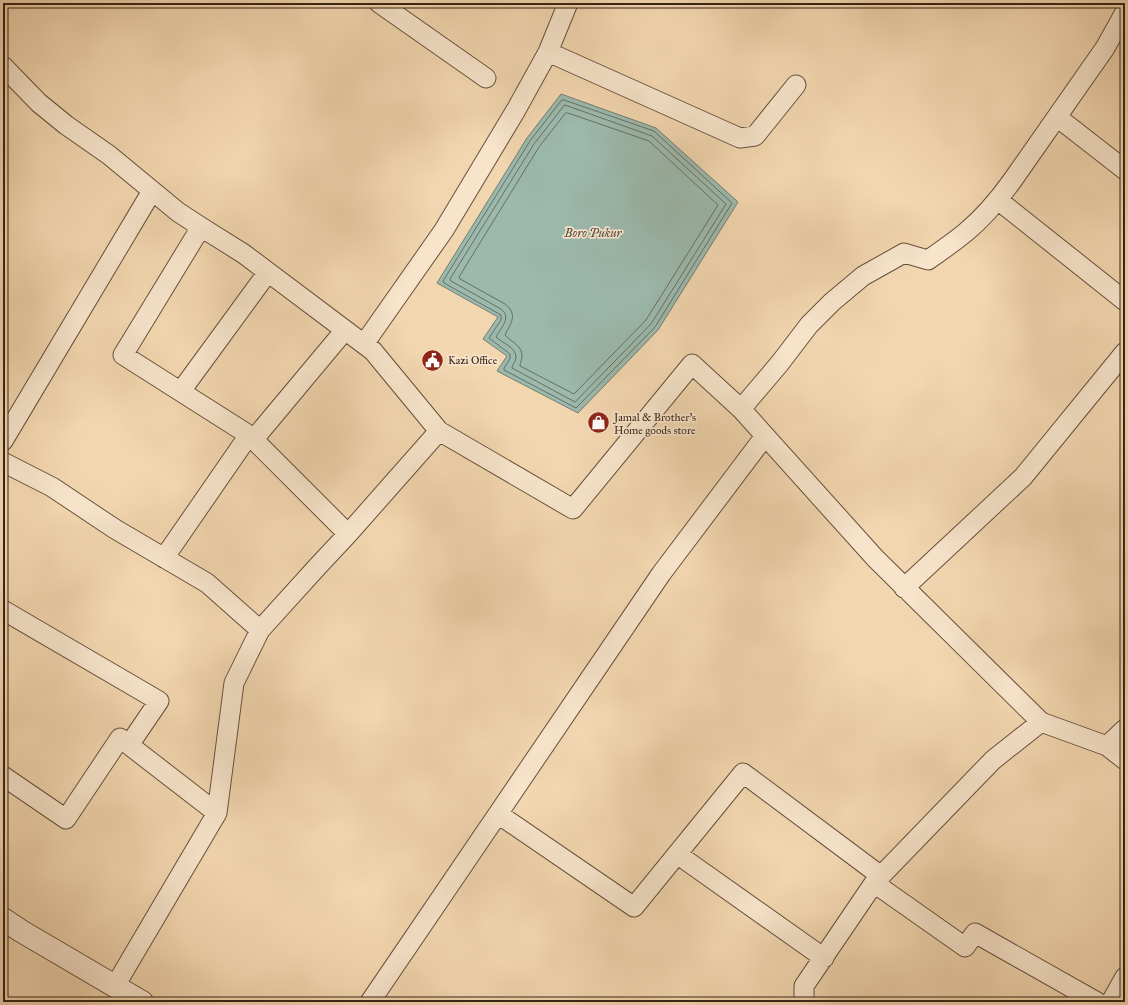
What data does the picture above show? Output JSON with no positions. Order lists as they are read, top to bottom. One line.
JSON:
{"water":["Boro Pukur"],"places":{"public building":["Kazi Office"],"shop":["Jamal & Brother's Home goods store"]}}
